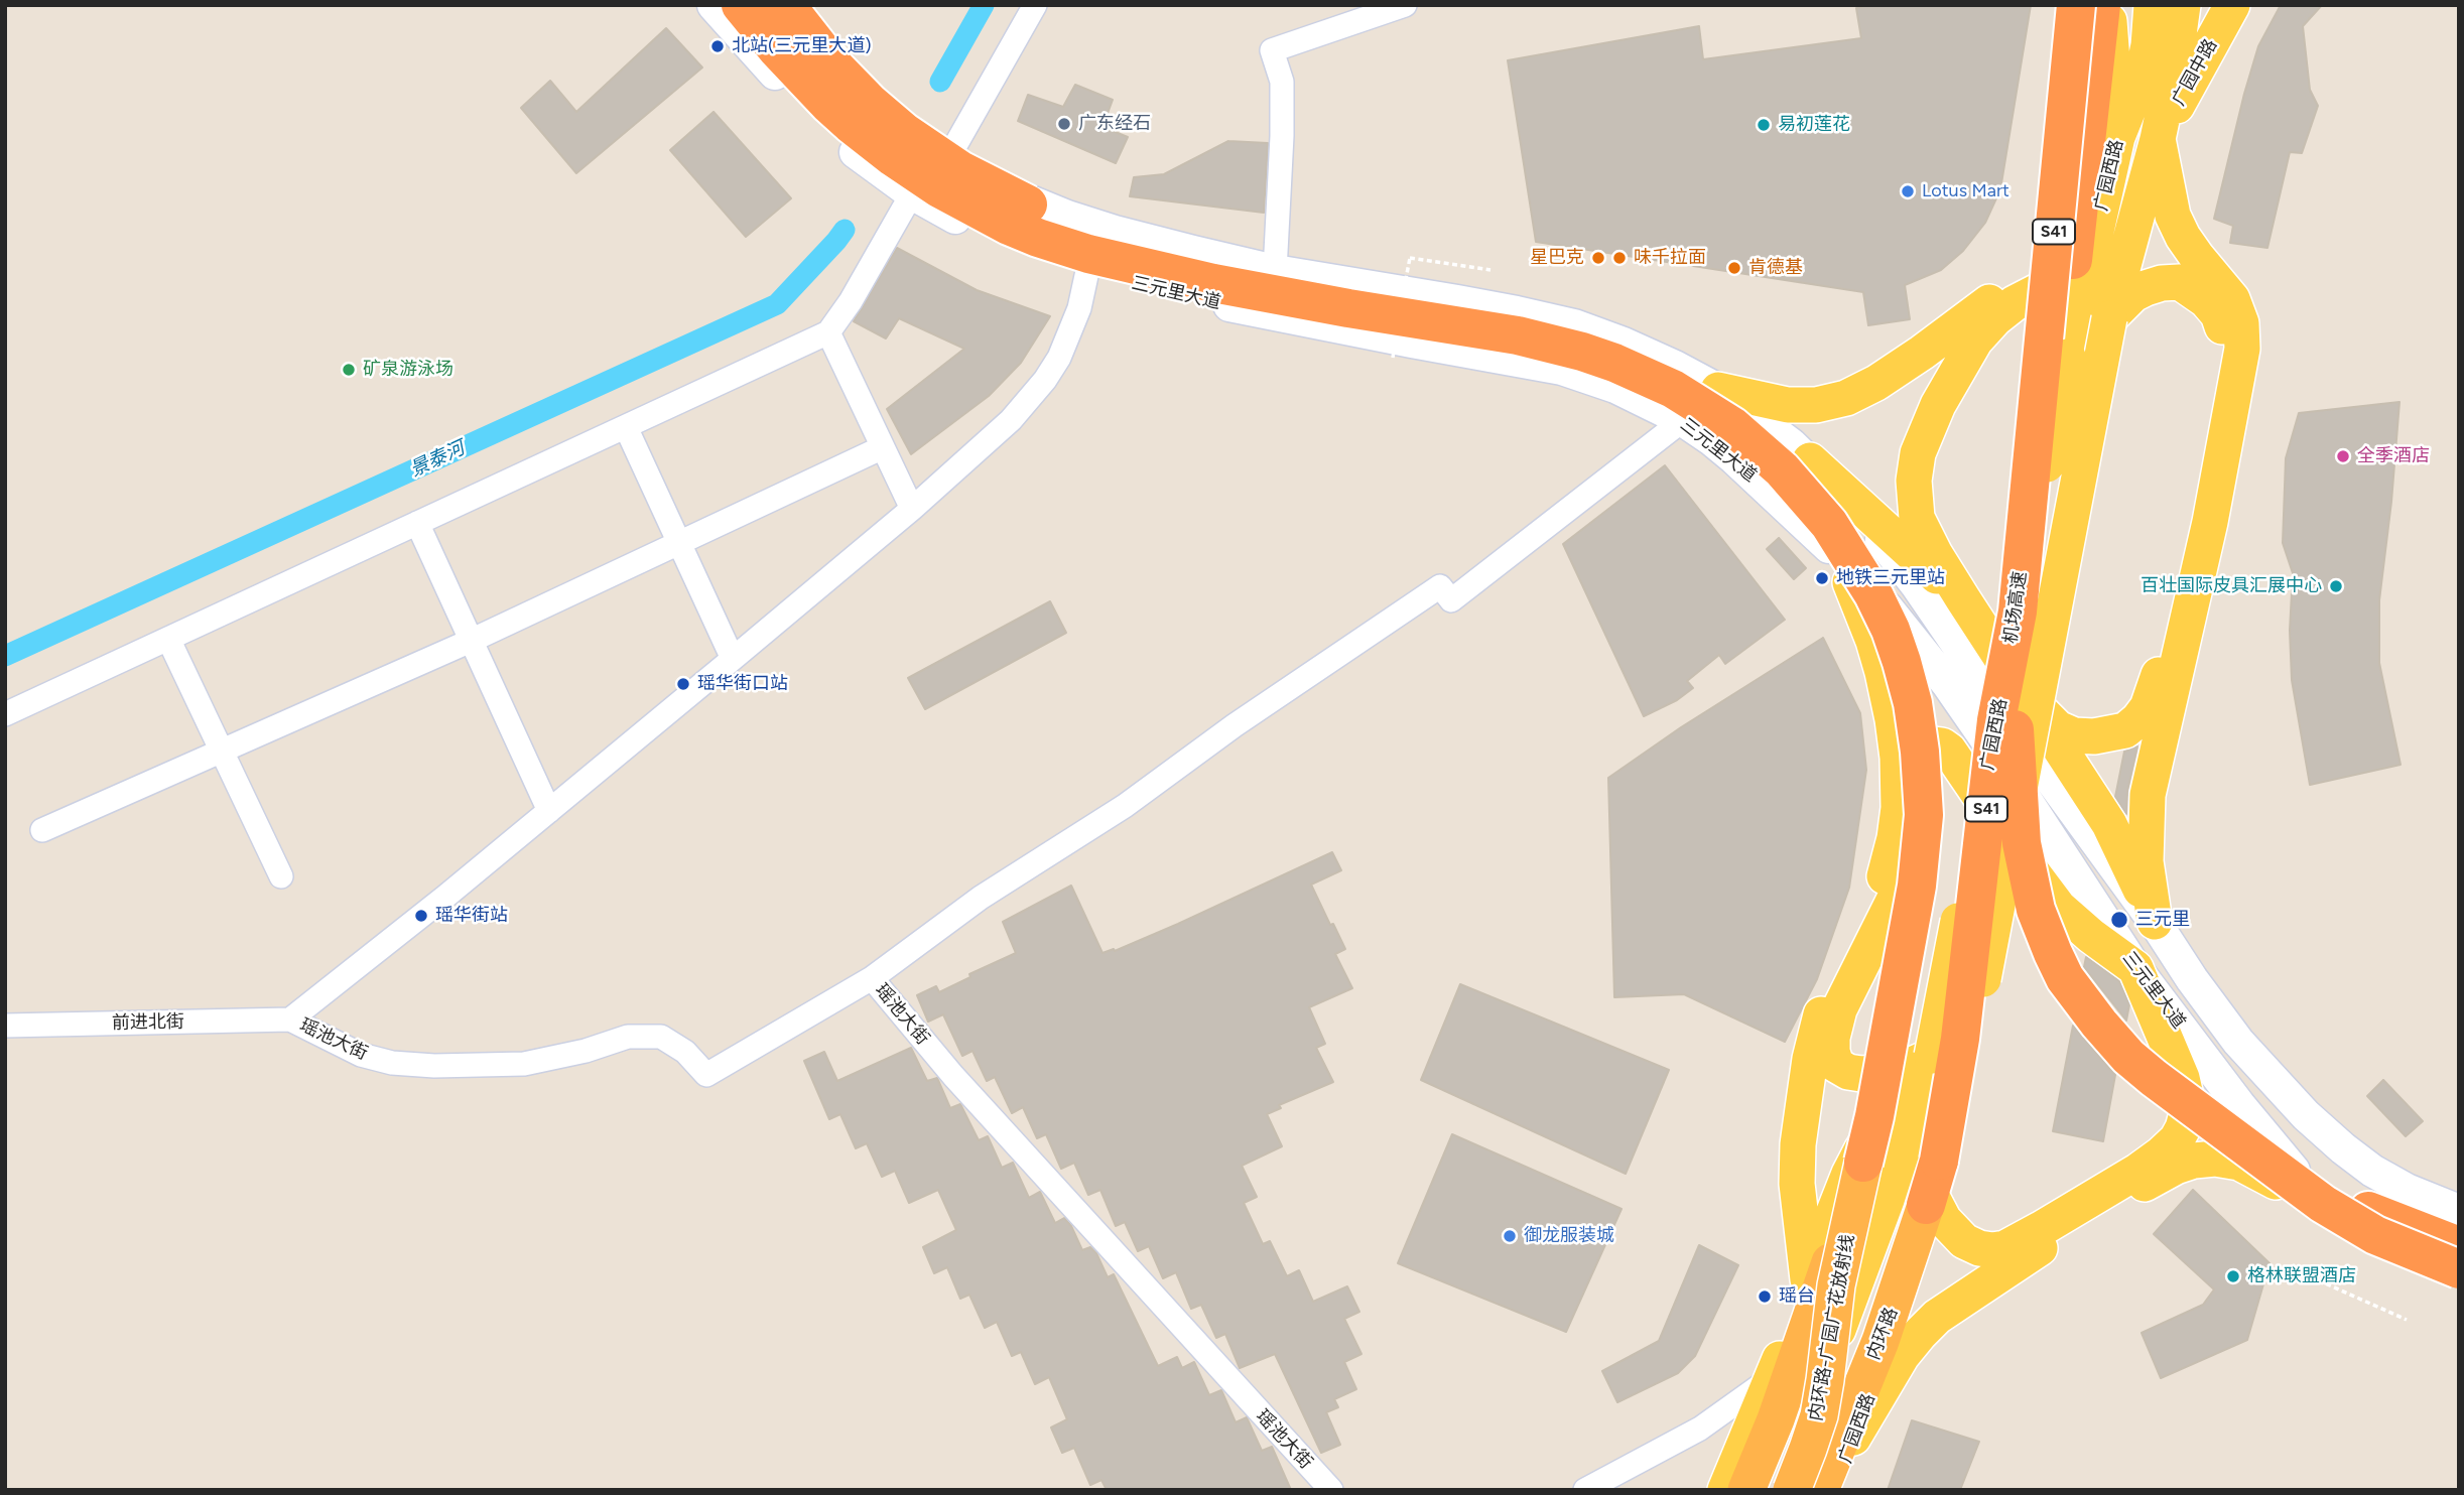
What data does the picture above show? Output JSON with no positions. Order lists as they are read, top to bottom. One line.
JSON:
{"streets":{"highway":["S41","机场高速","内环路-广园广花放射线","内环路"],"main road":["广园中路","广园西路","三元里大道"],"street":["瑶池大街","前进北街"]},"crossings":[["广园中路","广园西路"],["广园西路","机场高速"],["广园西路","内环路"],["机场高速","内环路"],["瑶池大街","前进北街"]],"water":["景泰河"],"places":["北站(三元里大道)","广东经石","易初莲花","Lotus Mart","星巴克","味千拉面","肯德基","矿泉游泳场","全季酒店","地铁三元里站","百壮国际皮具汇展中心","瑶华街口站","瑶华街站","三元里","御龙服装城","格林联盟酒店","瑶台"]}
